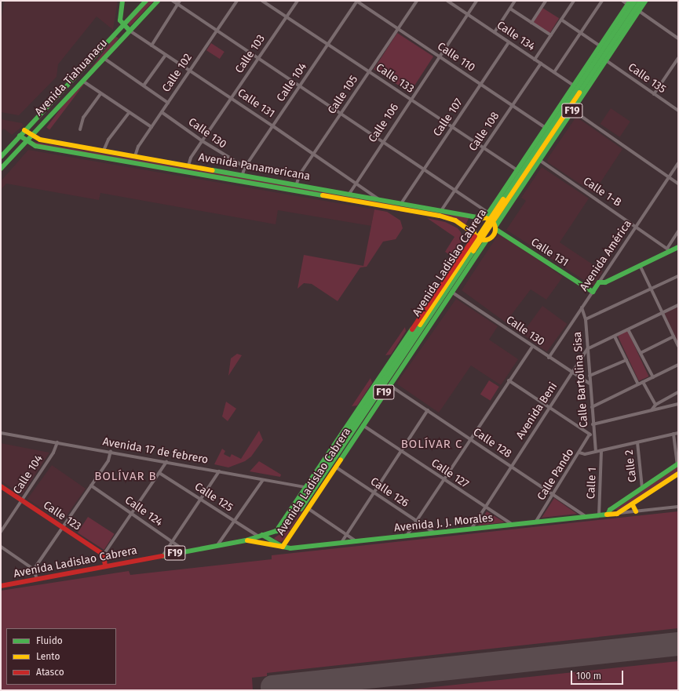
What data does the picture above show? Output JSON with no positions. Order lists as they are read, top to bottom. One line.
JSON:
{"streets":{"main road":["Avenida Tiahuanacu","Calle 131","F19","Avenida Panamericana","Avenida América","Avenida Ladislao Cabrera","Calle 123","Avenida J. J. Morales"],"street":["Calle 134","Calle 103","Calle 110","Calle 102","Calle 133","Calle 135","Calle 104","Calle 105","Calle 107","Calle 106","Calle 108","Calle 130","Calle 1-B","Calle Bartolina Sisa","Avenida Beni","Calle 128","Avenida 17 de febrero","Calle 2","Calle 127","Calle Pando","Calle 1","Calle 126","Calle 125","Calle 124"]},"crossings":[["Calle 134","Calle 107"],["Calle 134","Calle 106"],["Calle 134","Calle 108"],["Calle 134","Avenida Ladislao Cabrera"],["Calle 103","Calle 133"],["Calle 103","Calle 131"],["Calle 103","Calle 130"],["Calle 103","Avenida Panamericana"],["Calle 110","Calle 104"],["Calle 110","Calle 105"],["Calle 110","Calle 107"],["Calle 110","Calle 106"],["Calle 110","Calle 108"],["Calle 110","Avenida Ladislao Cabrera"],["Calle 102","Calle 131"],["Calle 102","Calle 130"],["Calle 102","Avenida Panamericana"],["Avenida Tiahuanacu","Calle 131"],["Avenida Tiahuanacu","Avenida Panamericana"],["Calle 133","Calle 104"],["Calle 133","Calle 105"],["Calle 133","Calle 107"],["Calle 133","Calle 106"],["Calle 133","Calle 108"],["Calle 133","Avenida Ladislao Cabrera"],["Calle 135","Avenida Ladislao Cabrera"],["Calle 104","Calle 131"],["Calle 104","Calle 130"],["Calle 104","Avenida Panamericana"],["Calle 104","Avenida 17 de febrero"],["Calle 104","Calle 123"],["Calle 105","Calle 131"],["Calle 105","Avenida Panamericana"],["Calle 131","F19"],["Calle 131","Calle 106"],["Calle 131","Avenida Panamericana"],["Calle 131","Avenida América"],["Calle 131","Avenida Ladislao Cabrera"],["F19","Avenida Panamericana"],["F19","Avenida Ladislao Cabrera"],["Calle 107","Avenida Panamericana"],["Calle 106","Avenida Panamericana"],["Calle 108","Avenida Panamericana"],["Calle 130","Avenida América"],["Calle 130","Avenida Ladislao Cabrera"],["Calle 130","Calle Bartolina Sisa"],["Calle 130","Avenida Beni"],["Avenida Panamericana","Avenida Ladislao Cabrera"],["Calle 1-B","Avenida América"],["Calle 1-B","Avenida Ladislao Cabrera"],["Avenida América","Calle Bartolina Sisa"],["Avenida Ladislao Cabrera","Calle 128"],["Avenida Ladislao Cabrera","Avenida 17 de febrero"],["Avenida Ladislao Cabrera","Calle 127"],["Avenida Ladislao Cabrera","Calle 126"],["Avenida Ladislao Cabrera","Calle 125"],["Avenida Ladislao Cabrera","Calle 124"],["Avenida Ladislao Cabrera","Avenida J. J. Morales"],["Calle Bartolina Sisa","Avenida Beni"],["Avenida Beni","Calle 128"],["Avenida Beni","Calle 127"],["Avenida Beni","Avenida J. J. Morales"],["Calle 128","Calle Pando"],["Calle 128","Avenida J. J. Morales"],["Calle 127","Avenida J. J. Morales"],["Calle Pando","Avenida J. J. Morales"],["Calle 1","Avenida J. J. Morales"],["Calle 126","Avenida J. J. Morales"]],"districts":["BOLÍVAR C","BOLÍVAR B"],"legend":["Fluido","Lento","Atasco"],"scale_bar":"100 m"}
